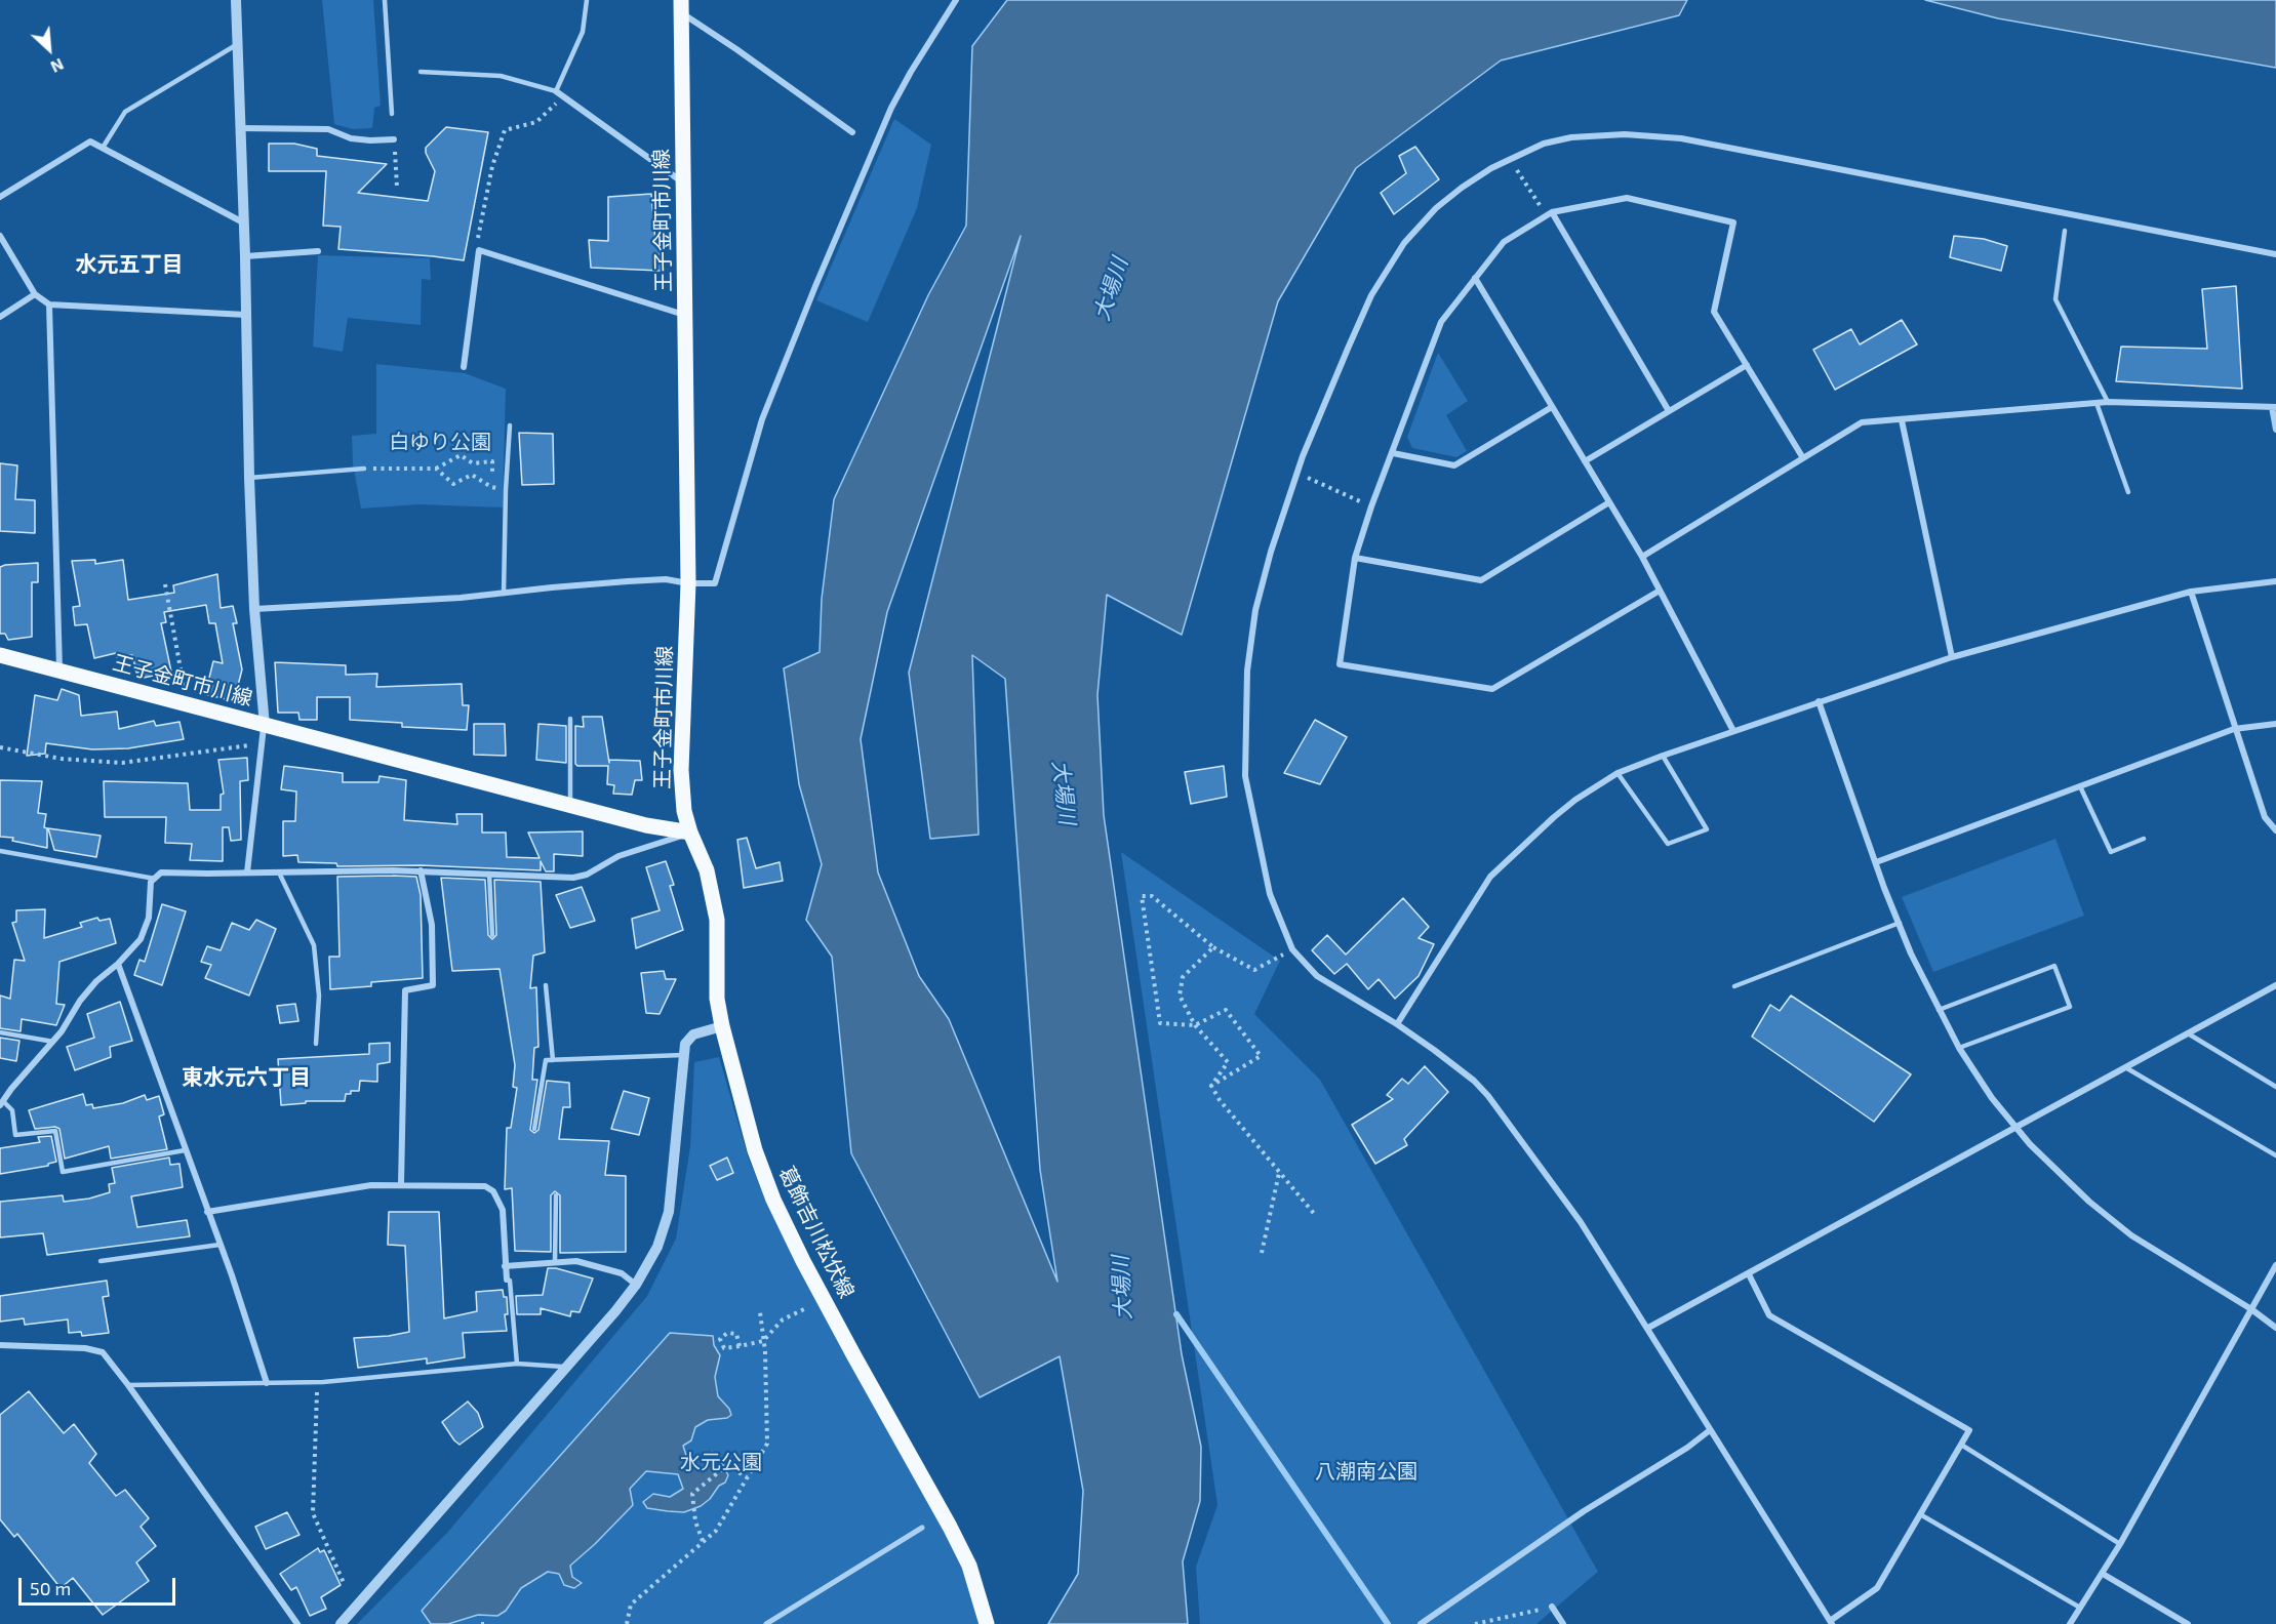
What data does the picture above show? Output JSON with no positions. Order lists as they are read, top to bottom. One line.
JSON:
{"streets":{"main road":["王子金町市川線","葛飾吉川松伏線"]},"crossings":[["王子金町市川線","葛飾吉川松伏線"]],"districts":["水元五丁目","東水元六丁目"],"water":["大場川"],"parks":["白ゆり公園","水元公園","八潮南公園"],"scale_bar":"50 m","north":"bottom right"}
